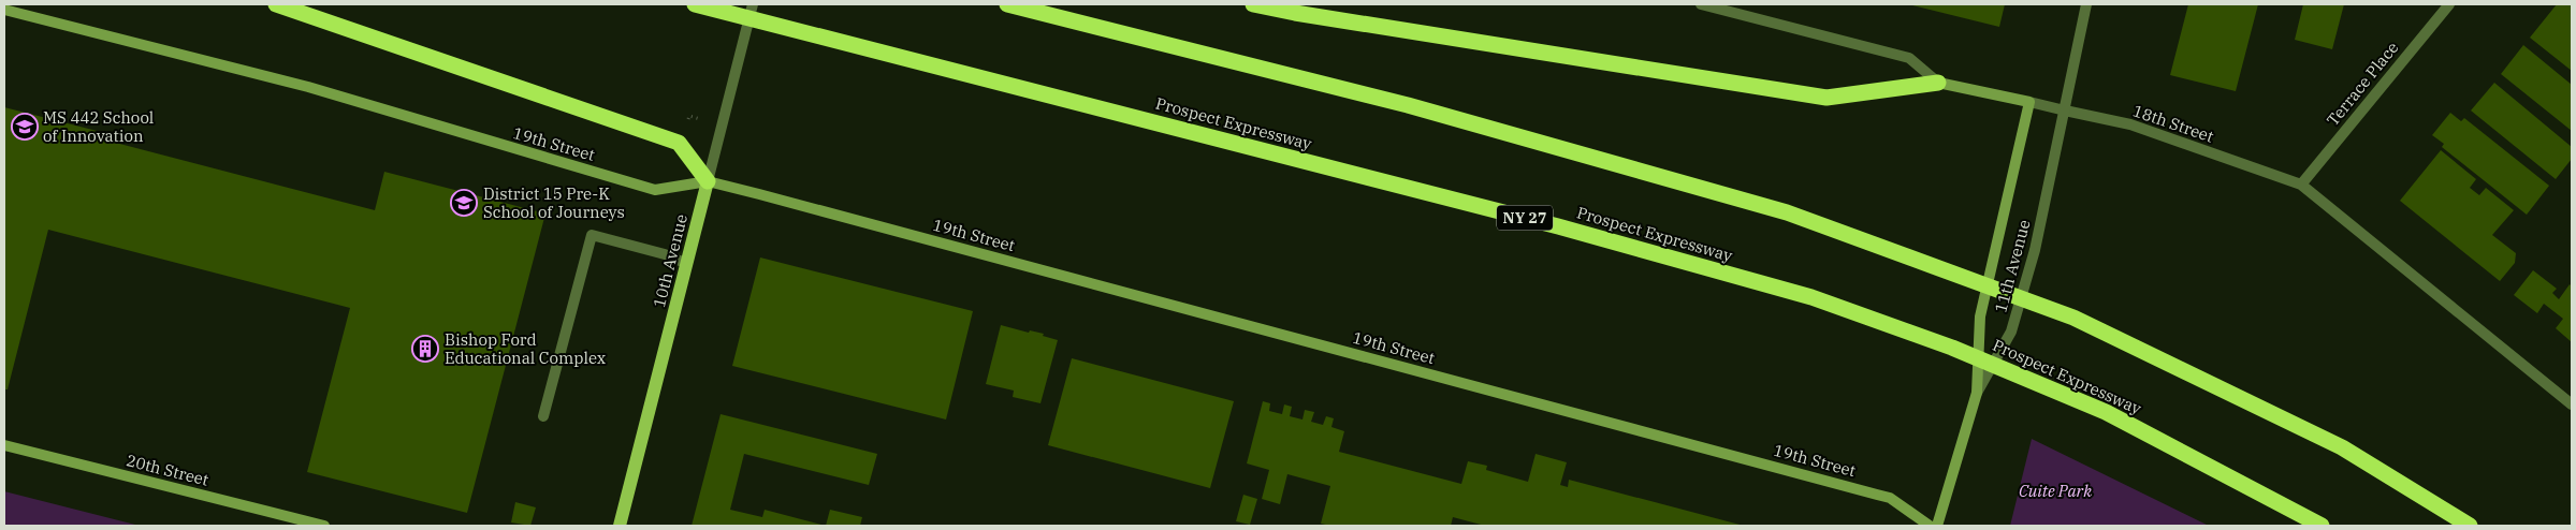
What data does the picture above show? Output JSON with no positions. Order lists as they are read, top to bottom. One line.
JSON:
{"streets":{"highway":["Prospect Expressway","NY 27"],"main road":["18th Street","19th Street","10th Avenue","11th Avenue","20th Street"],"street":["Terrace Place"]},"crossings":[["Terrace Place","18th Street"],["18th Street","11th Avenue"],["19th Street","10th Avenue"]],"parks":["Cuite Park"],"places":{"school or university":["MS 442 School of Innovation","District 15 Pre-K School of Journeys"],"building":["Bishop Ford Educational Complex"]}}
